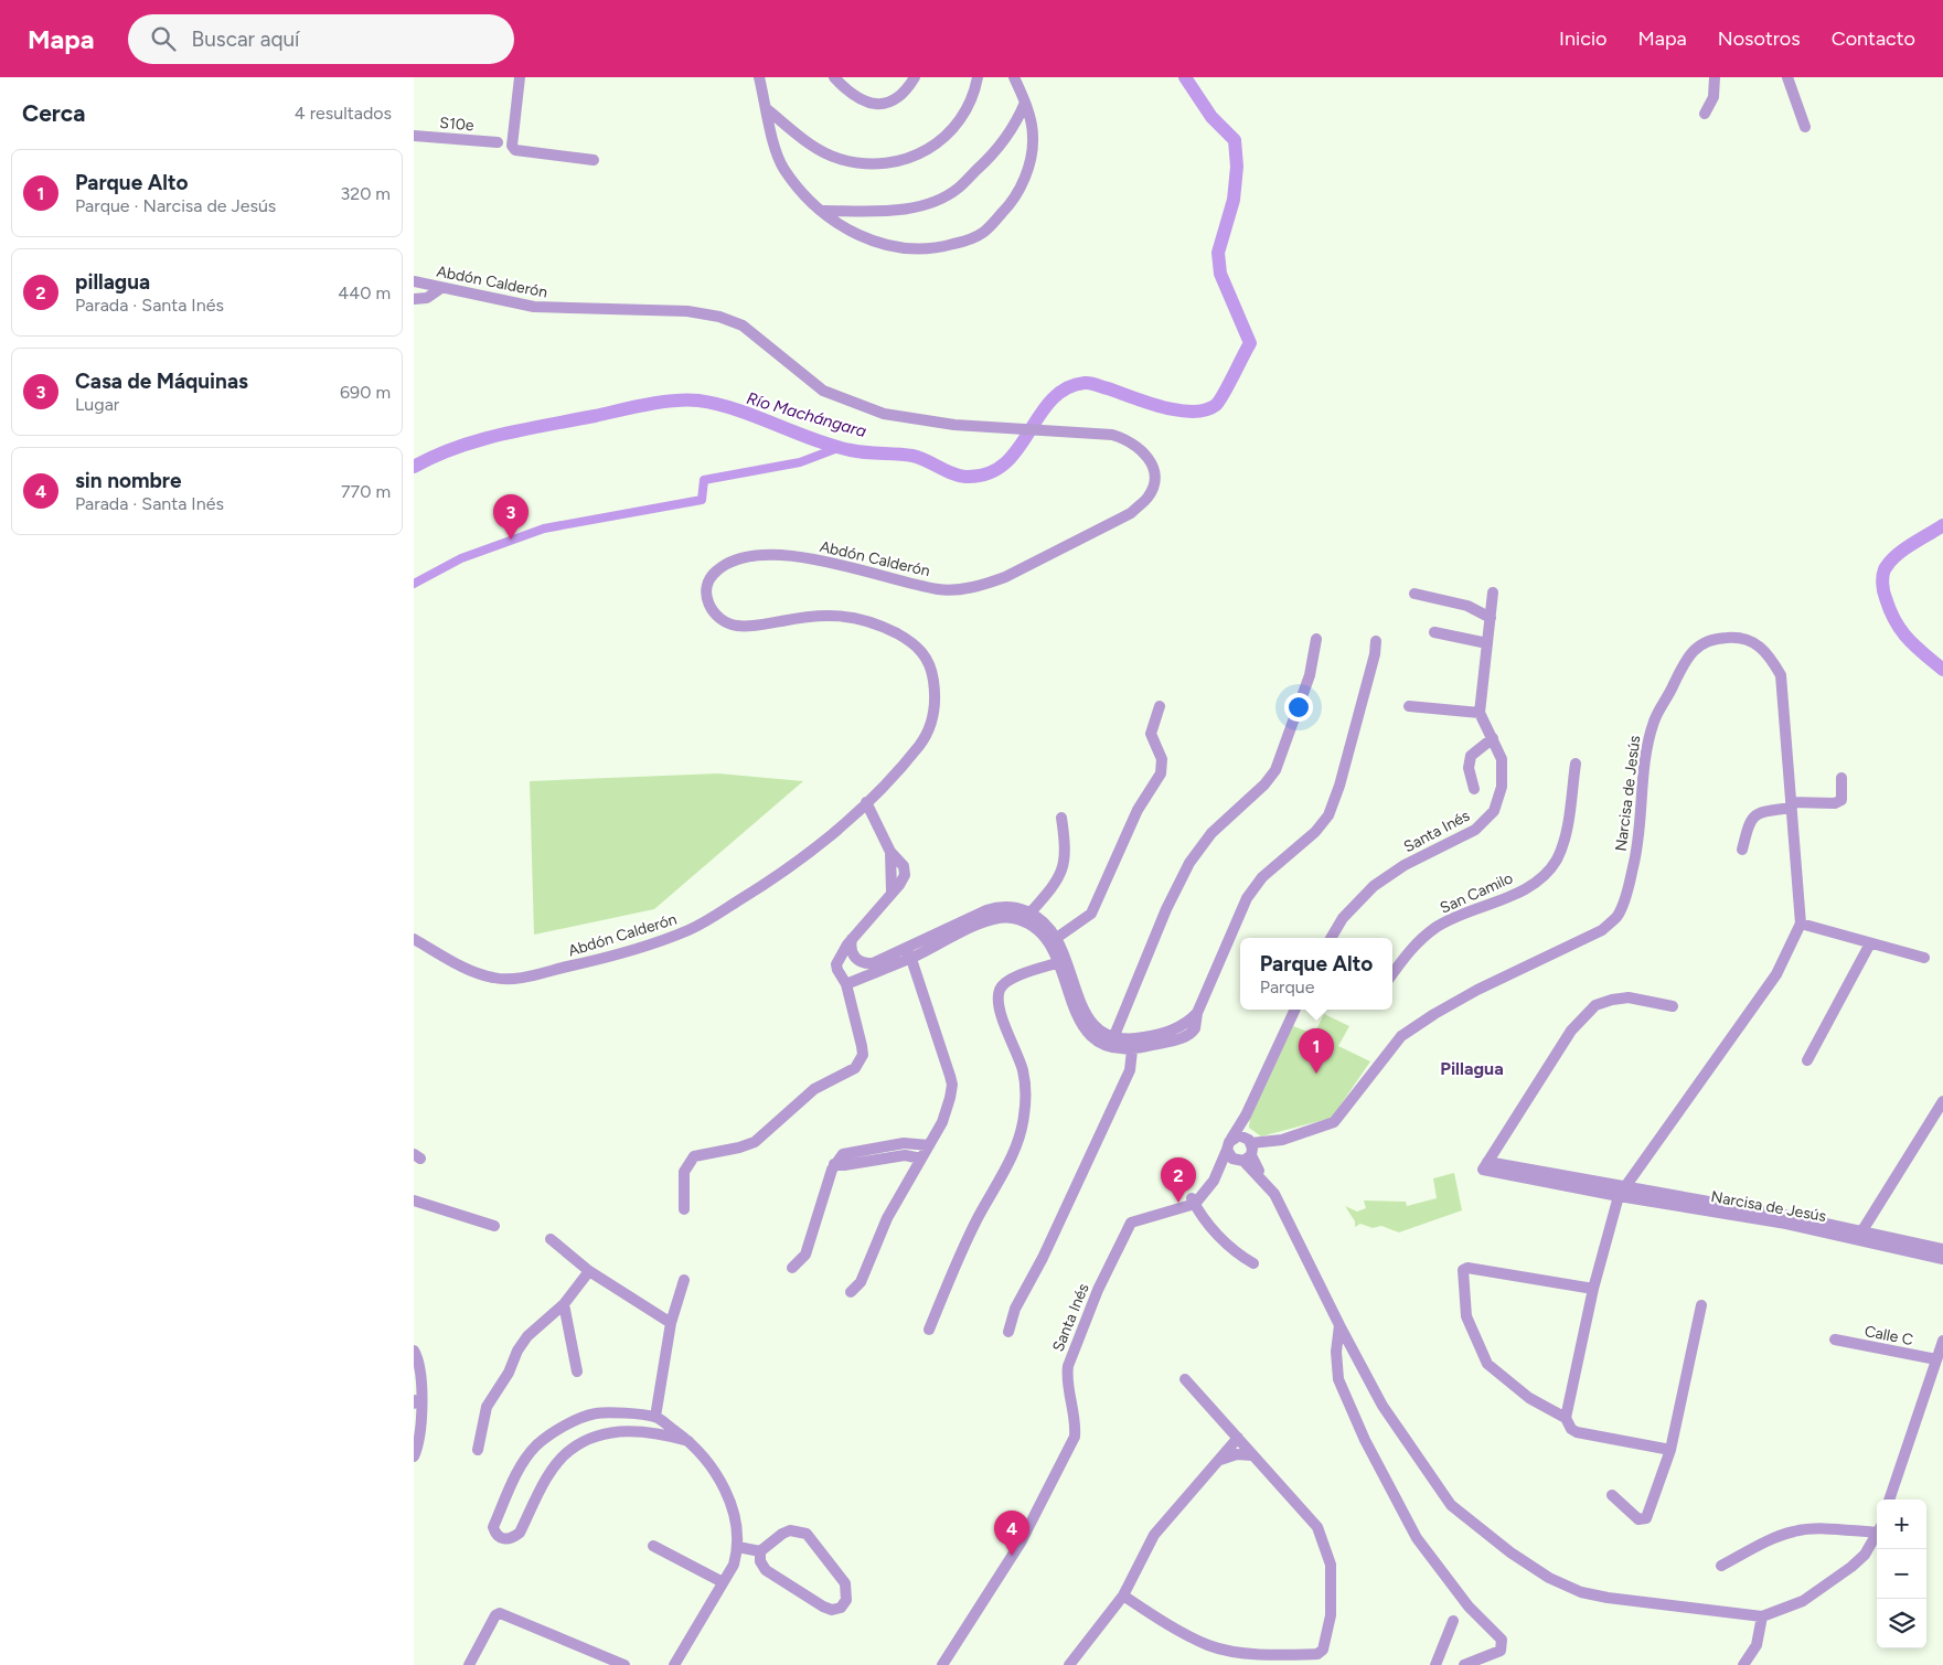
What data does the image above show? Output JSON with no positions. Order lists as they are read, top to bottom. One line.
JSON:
{"streets":{"street":["S10e","Abdón Calderón","Narcisa de Jesús","Santa Inés","San Camilo","Calle C"]},"districts":["Pillagua"],"water":["Río Machángara"],"page":{"header":"Mapa","search":"Buscar aquí","nav":["Inicio","Mapa","Nosotros","Contacto"],"heading":["Cerca","4 resultados"],"list":[{"mark":"1","name":"Parque Alto","note":"Parque · Narcisa de Jesús","value":"320 m"},{"mark":"2","name":"pillagua","note":"Parada · Santa Inés","value":"440 m"},{"mark":"3","name":"Casa de Máquinas","note":"Lugar","value":"690 m"},{"mark":"4","name":"sin nombre","note":"Parada · Santa Inés","value":"770 m"}],"pins":["3","1","2","4"],"popup":["Parque Alto","Parque"],"map_buttons":["+","−"]}}
